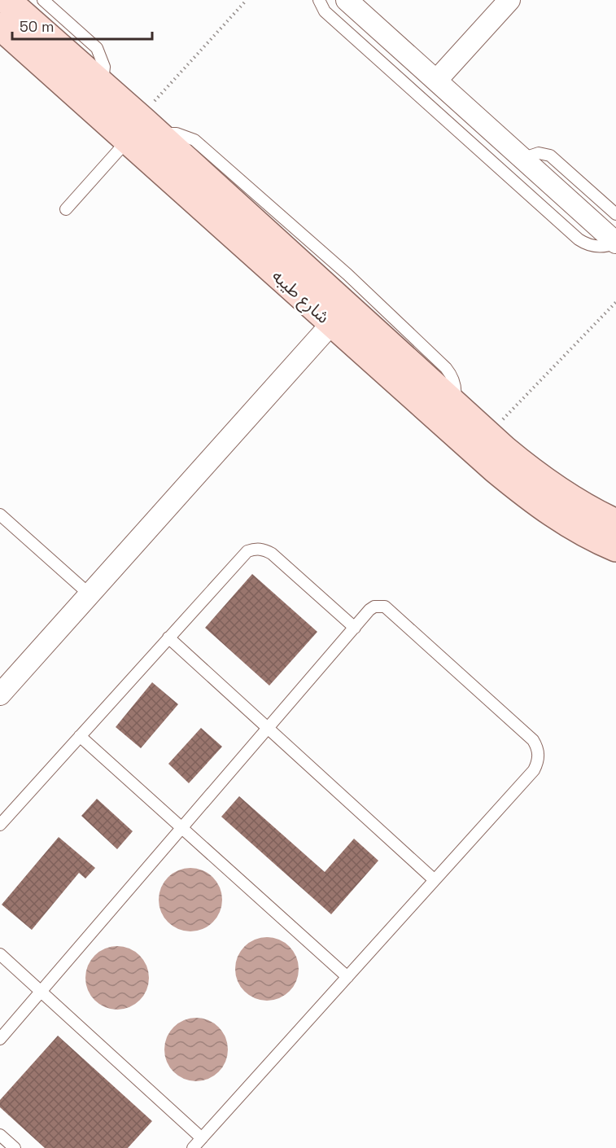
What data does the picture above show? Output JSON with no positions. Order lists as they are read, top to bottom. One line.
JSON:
{"streets":{"main road":["شارع طيبه"]},"scale_bar":"50 m"}
